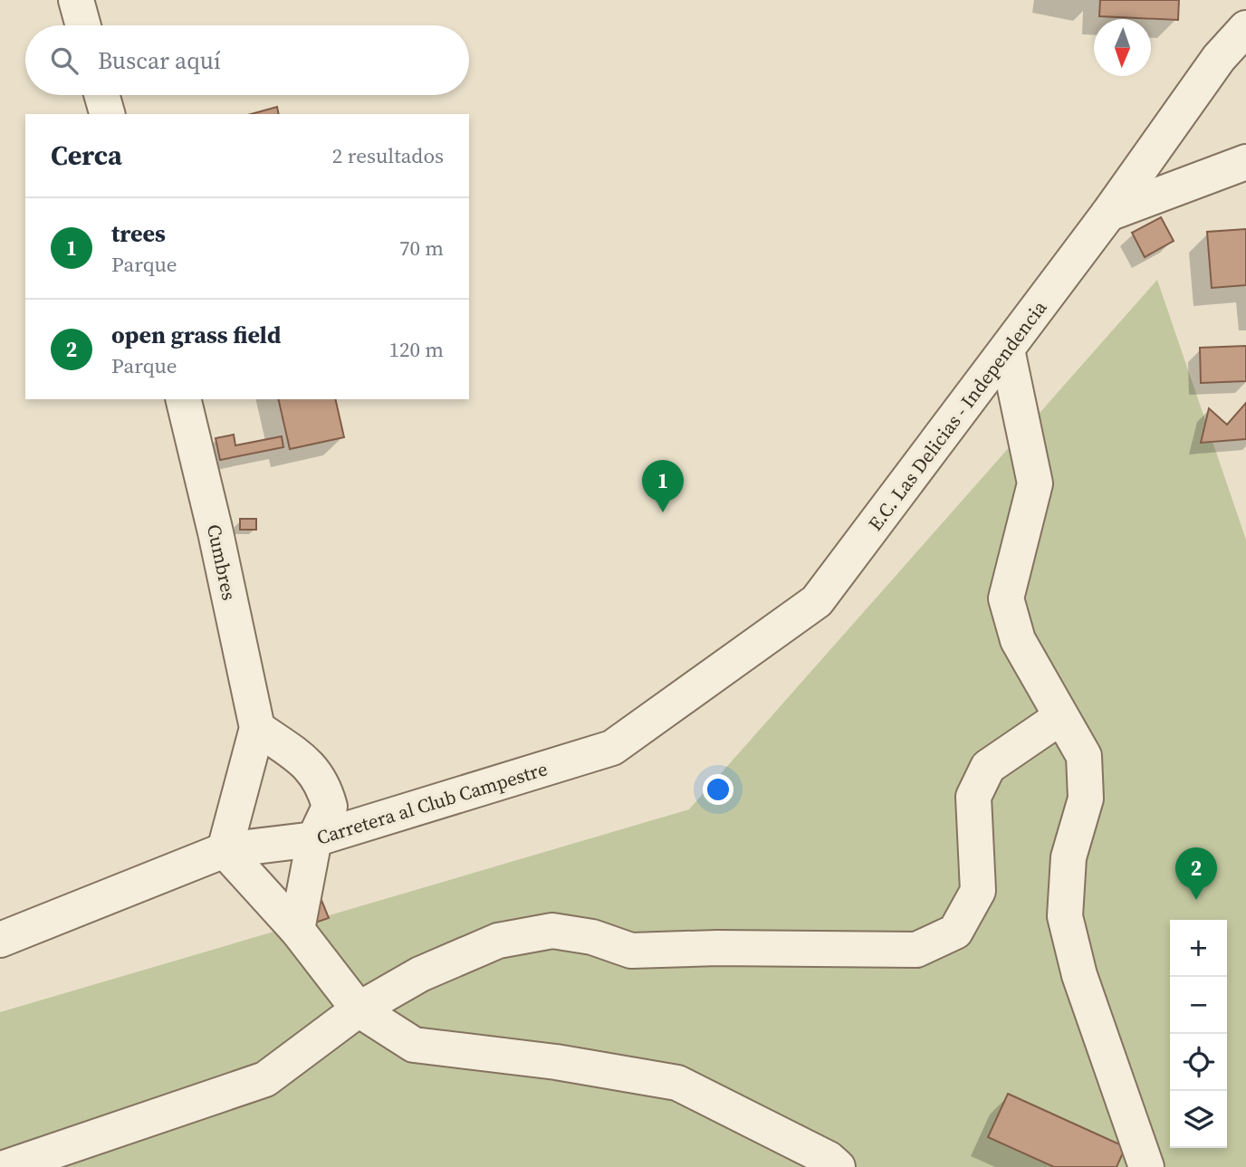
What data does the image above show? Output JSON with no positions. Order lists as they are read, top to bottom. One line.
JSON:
{"streets":{"street":["E.C. Las Delicias - Independencia","Cumbres","Carretera al Club Campestre"]},"crossings":[["E.C. Las Delicias - Independencia","Carretera al Club Campestre"],["Cumbres","Carretera al Club Campestre"]],"north":"bottom","page":{"search":"Buscar aquí","heading":["Cerca","2 resultados"],"list":[{"mark":"1","name":"trees","note":"Parque","value":"70 m"},{"mark":"2","name":"open grass field","note":"Parque","value":"120 m"}],"pins":["1","2"],"map_buttons":["+","−"]}}
